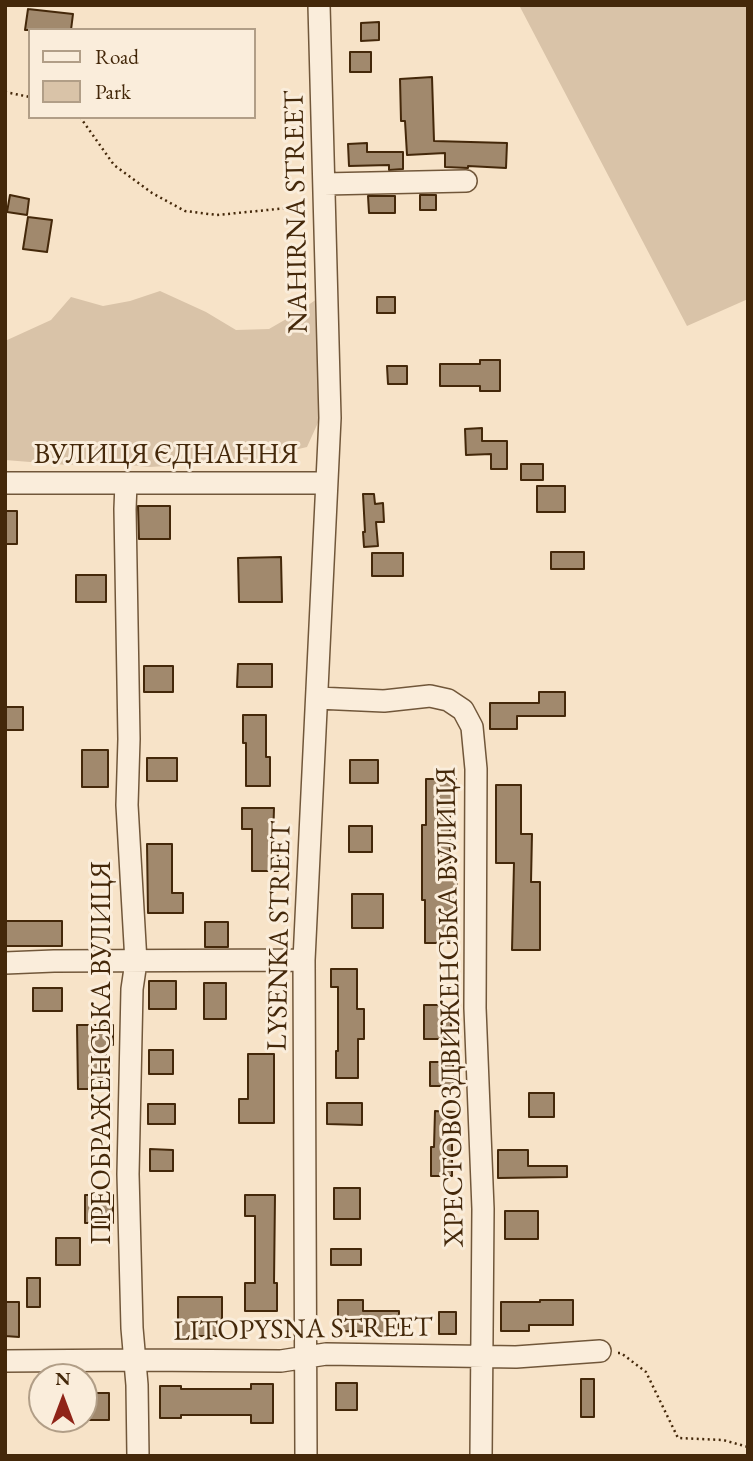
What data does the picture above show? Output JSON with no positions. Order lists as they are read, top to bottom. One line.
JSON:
{"streets":{"street":["NAHIRNA STREET","ВУЛИЦЯ ЄДНАННЯ","LYSENKA STREET","ХРЕСТОВОЗДВИЖЕНСЬКА ВУЛИЦЯ","ПРЕОБРАЖЕНСЬКА ВУЛИЦЯ","LITOPYSNA STREET"]},"crossings":[["NAHIRNA STREET","LYSENKA STREET"],["ВУЛИЦЯ ЄДНАННЯ","LYSENKA STREET"],["ВУЛИЦЯ ЄДНАННЯ","ПРЕОБРАЖЕНСЬКА ВУЛИЦЯ"],["LYSENKA STREET","ХРЕСТОВОЗДВИЖЕНСЬКА ВУЛИЦЯ"],["LYSENKA STREET","LITOPYSNA STREET"],["ХРЕСТОВОЗДВИЖЕНСЬКА ВУЛИЦЯ","LITOPYSNA STREET"],["ПРЕОБРАЖЕНСЬКА ВУЛИЦЯ","LITOPYSNA STREET"]],"legend":["Road","Park"],"north":"top"}
